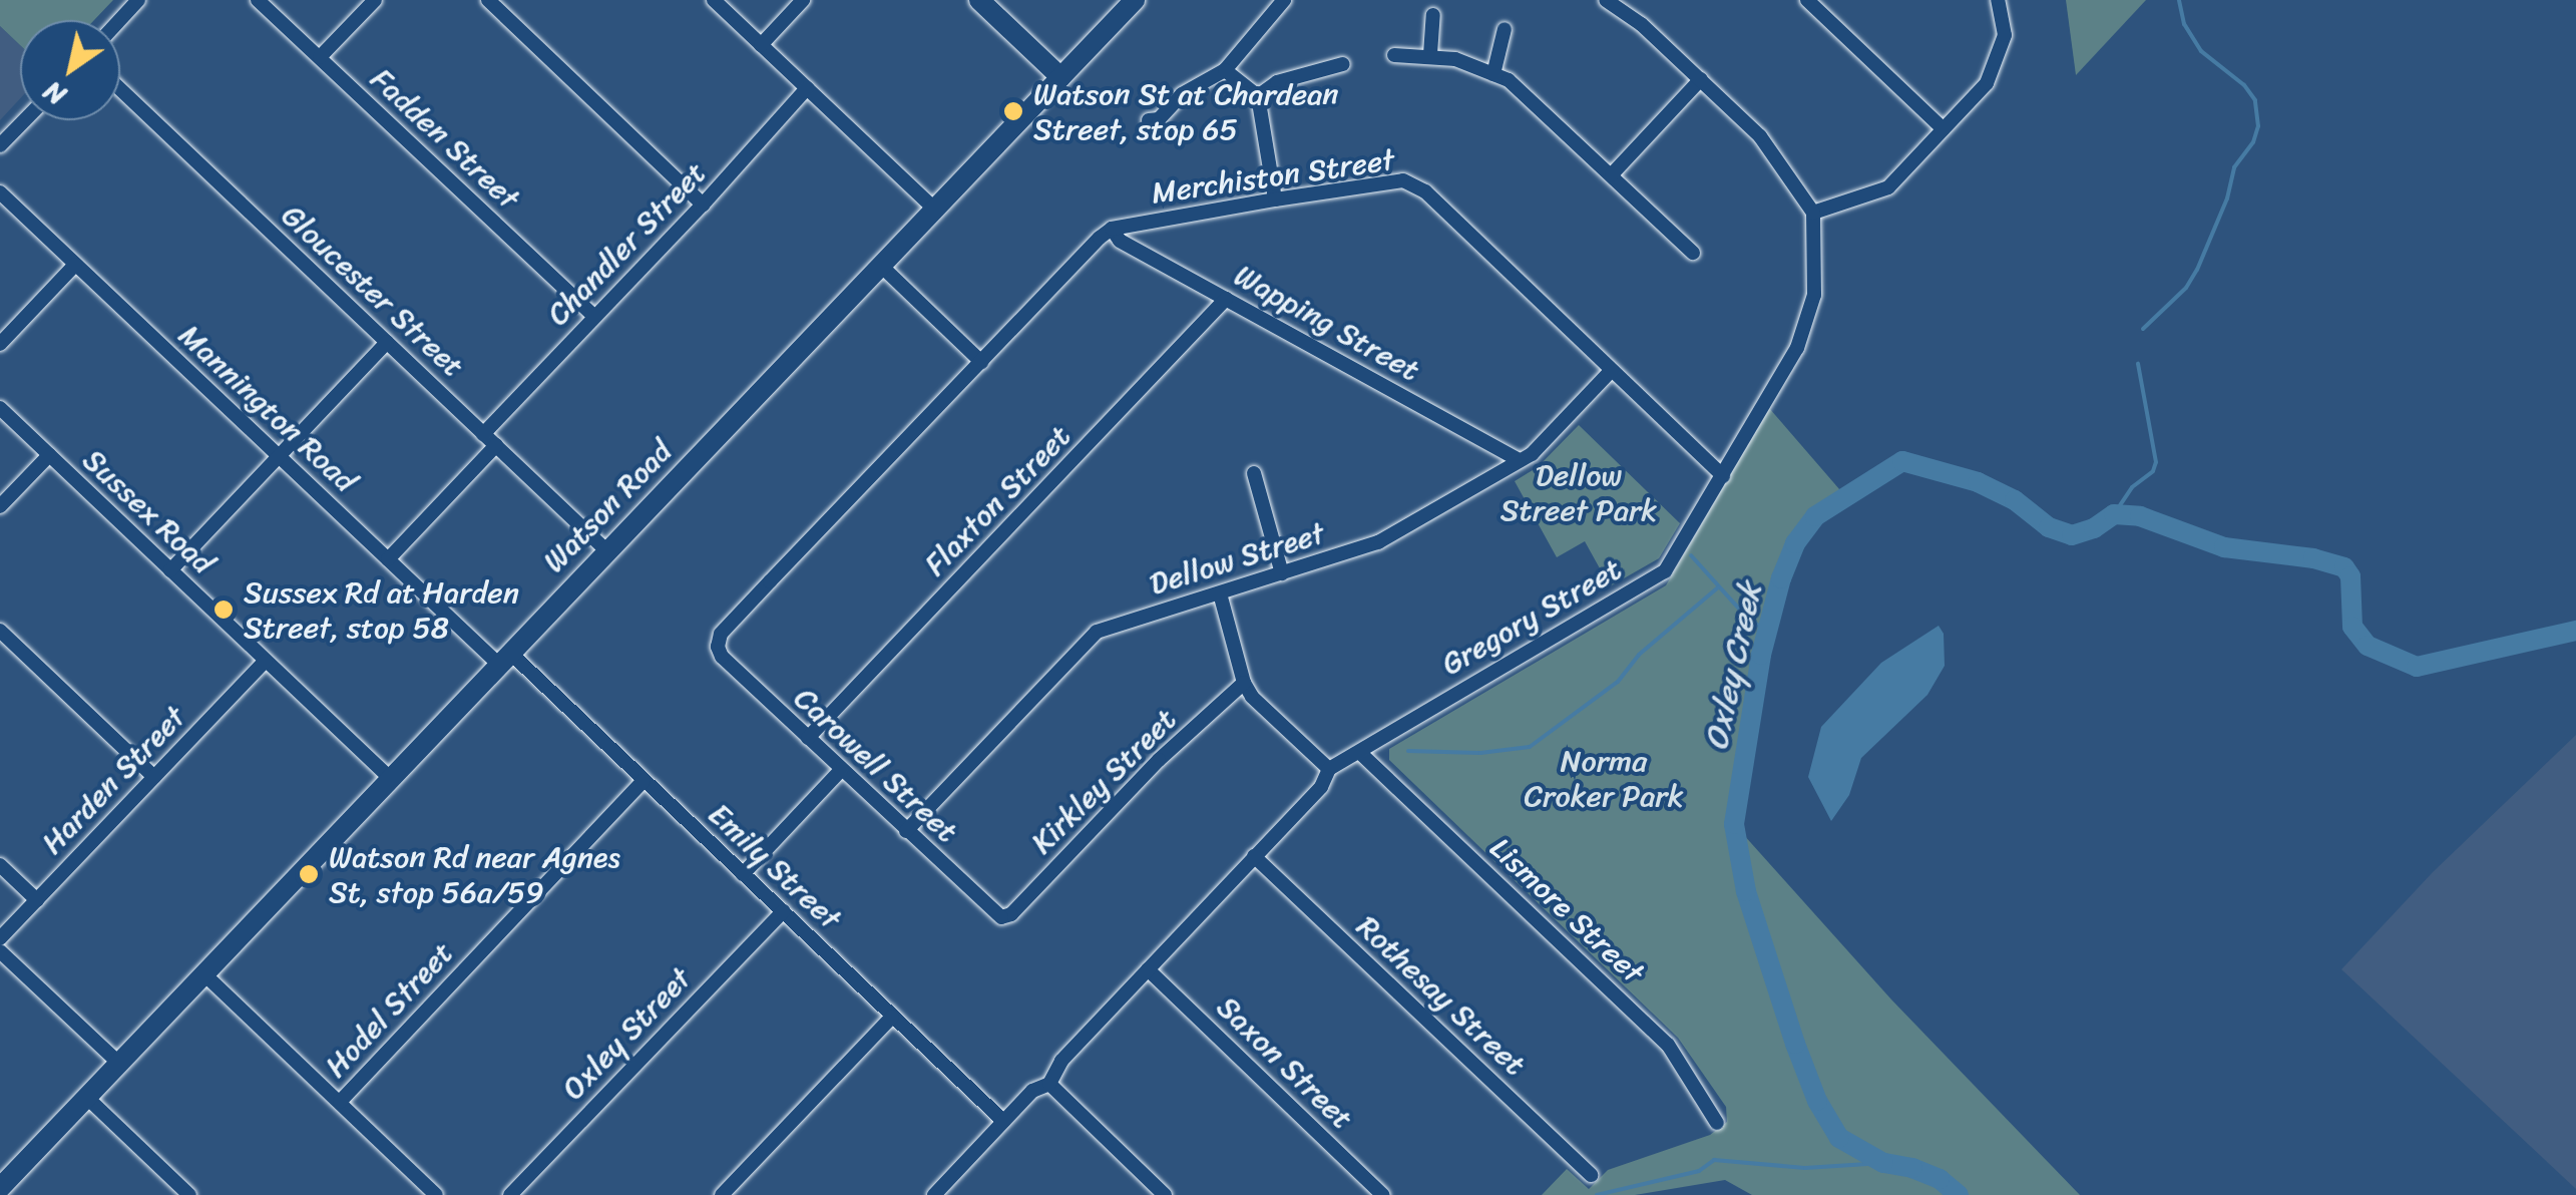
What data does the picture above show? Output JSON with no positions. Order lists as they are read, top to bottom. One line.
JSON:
{"streets":{"street":["Fadden Street","Merchiston Street","Chandler Street","Gloucester Street","Wapping Street","Mannington Road","Flaxton Street","Watson Road","Sussex Road","Dellow Street","Gregory Street","Carowell Street","Harden Street","Kirkley Street","Emily Street","Lismore Street","Rothesay Street","Hodel Street","Oxley Street","Saxon Street"]},"crossings":[["Fadden Street","Chandler Street"],["Merchiston Street","Wapping Street"],["Merchiston Street","Dellow Street"],["Merchiston Street","Gregory Street"],["Chandler Street","Gloucester Street"],["Gloucester Street","Watson Road"],["Wapping Street","Flaxton Street"],["Wapping Street","Dellow Street"],["Mannington Road","Watson Road"],["Mannington Road","Emily Street"],["Flaxton Street","Carowell Street"],["Watson Road","Sussex Road"],["Watson Road","Emily Street"],["Sussex Road","Harden Street"],["Dellow Street","Carowell Street"],["Gregory Street","Emily Street"],["Gregory Street","Lismore Street"],["Gregory Street","Rothesay Street"],["Gregory Street","Saxon Street"],["Carowell Street","Kirkley Street"],["Emily Street","Hodel Street"],["Emily Street","Oxley Street"]],"water":["Oxley Creek"],"parks":["Dellow Street Park","Norma Croker Park"],"places":["Watson St at Chardean Street, stop 65","Sussex Rd at Harden Street, stop 58","Watson Rd near Agnes St, stop 56a/59"],"north":"bottom left"}
